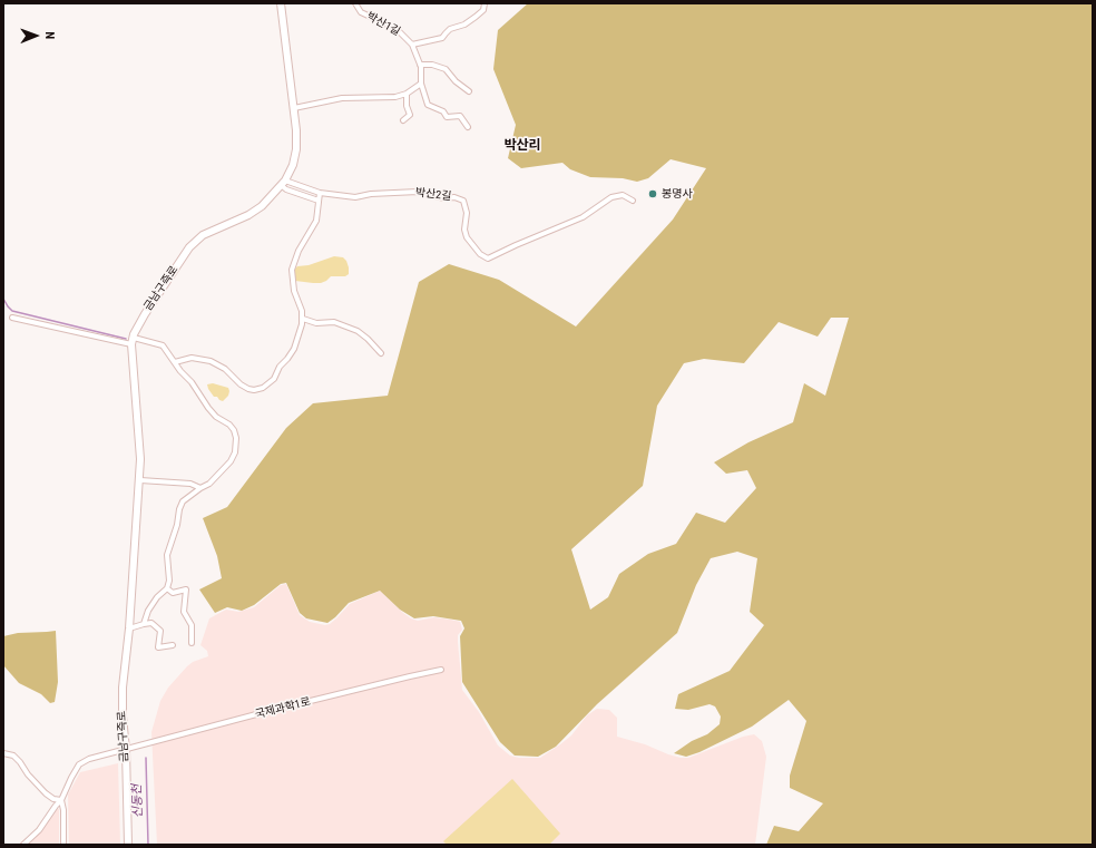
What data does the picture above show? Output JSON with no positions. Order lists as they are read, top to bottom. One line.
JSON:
{"streets":{"main road":["금남구즉로"],"street":["박산1길","박산2길","국제과학1로"]},"crossings":[["박산2길","금남구즉로"],["금남구즉로","국제과학1로"]],"districts":["박산리"],"water":["신동천"],"places":["봉명사"],"north":"right"}
